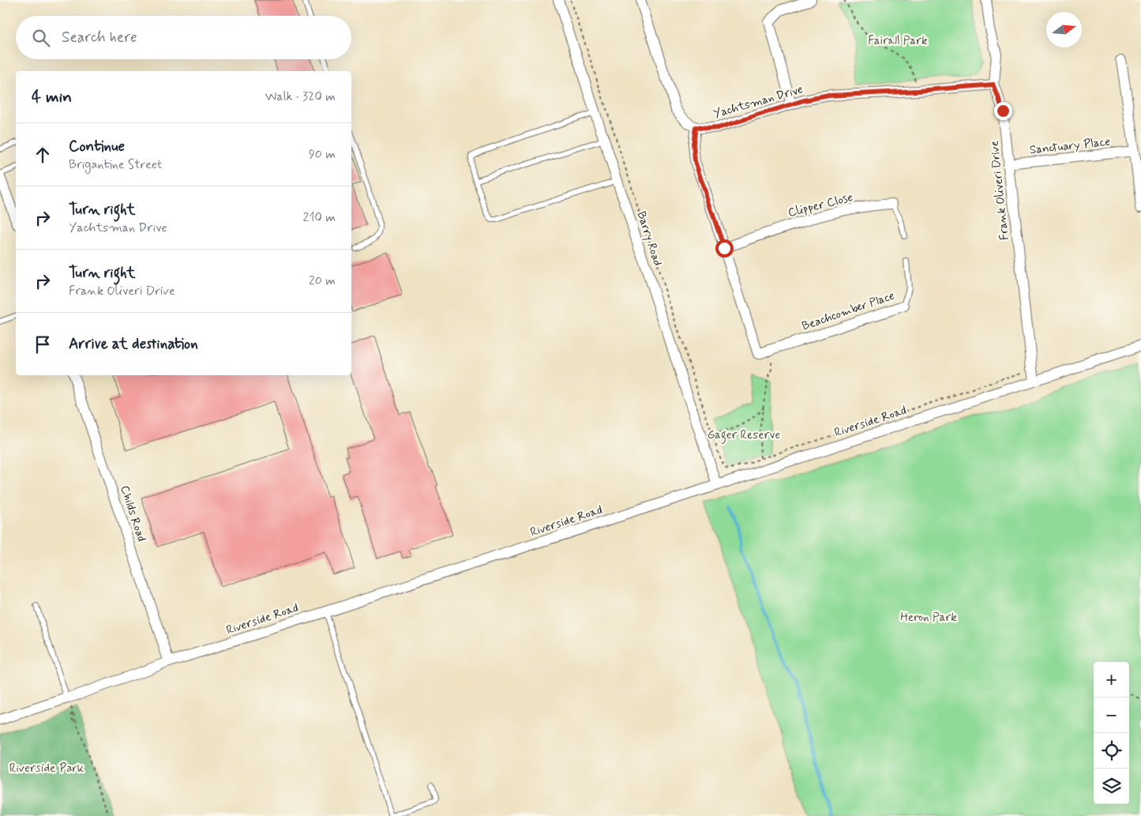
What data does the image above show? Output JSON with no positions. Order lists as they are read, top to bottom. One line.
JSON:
{"streets":{"street":["Yachtsman Drive","Sanctuary Place","Frank Oliveri Drive","Clipper Close","Barry Road","Beachcomber Place","Riverside Road","Childs Road"]},"crossings":[["Yachtsman Drive","Frank Oliveri Drive"],["Sanctuary Place","Frank Oliveri Drive"],["Frank Oliveri Drive","Riverside Road"],["Barry Road","Riverside Road"],["Riverside Road","Childs Road"]],"parks":["Fairall Park","Gager Reserve","Heron Park","Riverside Park"],"north":"right","page":{"search":"Search here","heading":["4 min","Walk · 320 m"],"list":[["Continue","Brigantine Street","90 m"],["Turn right","Yachtsman Drive","210 m"],["Turn right","Frank Oliveri Drive","20 m"],"Arrive at destination"],"map_buttons":["+","−"]}}
